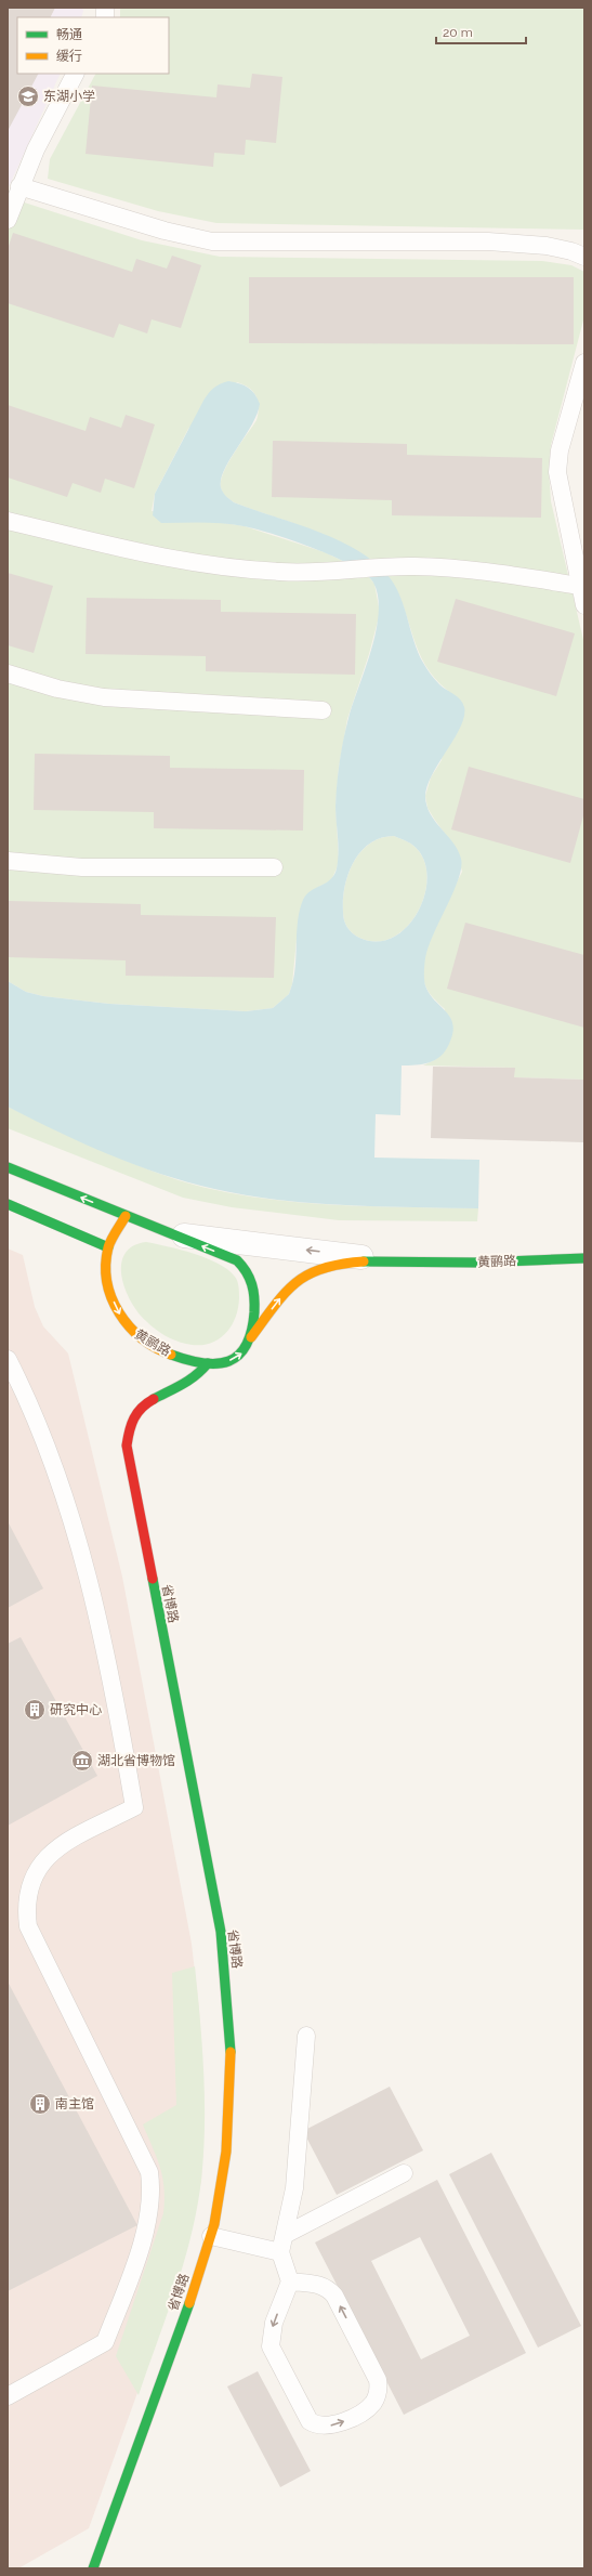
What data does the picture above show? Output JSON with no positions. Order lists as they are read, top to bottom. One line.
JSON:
{"streets":{"street":["黄鹂路","省博路"]},"crossings":[["黄鹂路","省博路"]],"places":{"school or university":["东湖小学"],"building":["研究中心","南主馆"],"museum":["湖北省博物馆"]},"legend":["畅通","缓行"],"scale_bar":"20 m"}
